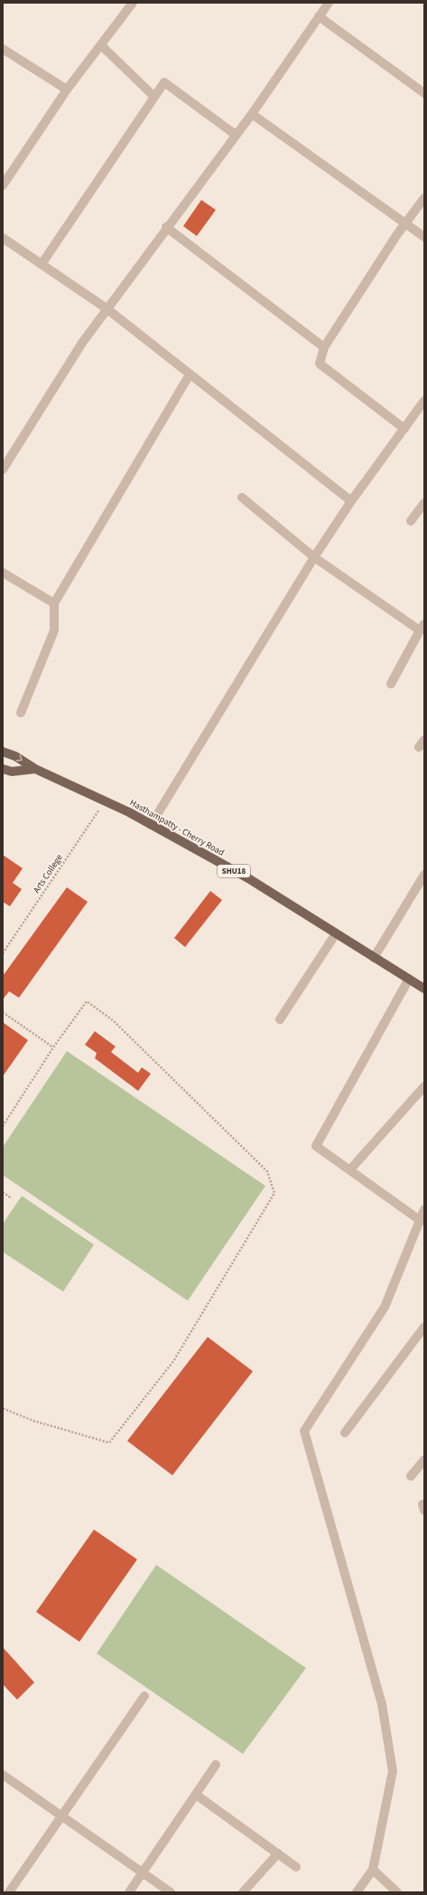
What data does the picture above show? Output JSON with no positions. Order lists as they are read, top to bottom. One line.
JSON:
{"streets":{"main road":["Hasthampatty - Cherry Road","SHU18"],"path":["Arts College"]},"crossings":[["Hasthampatty - Cherry Road","Arts College"]]}
